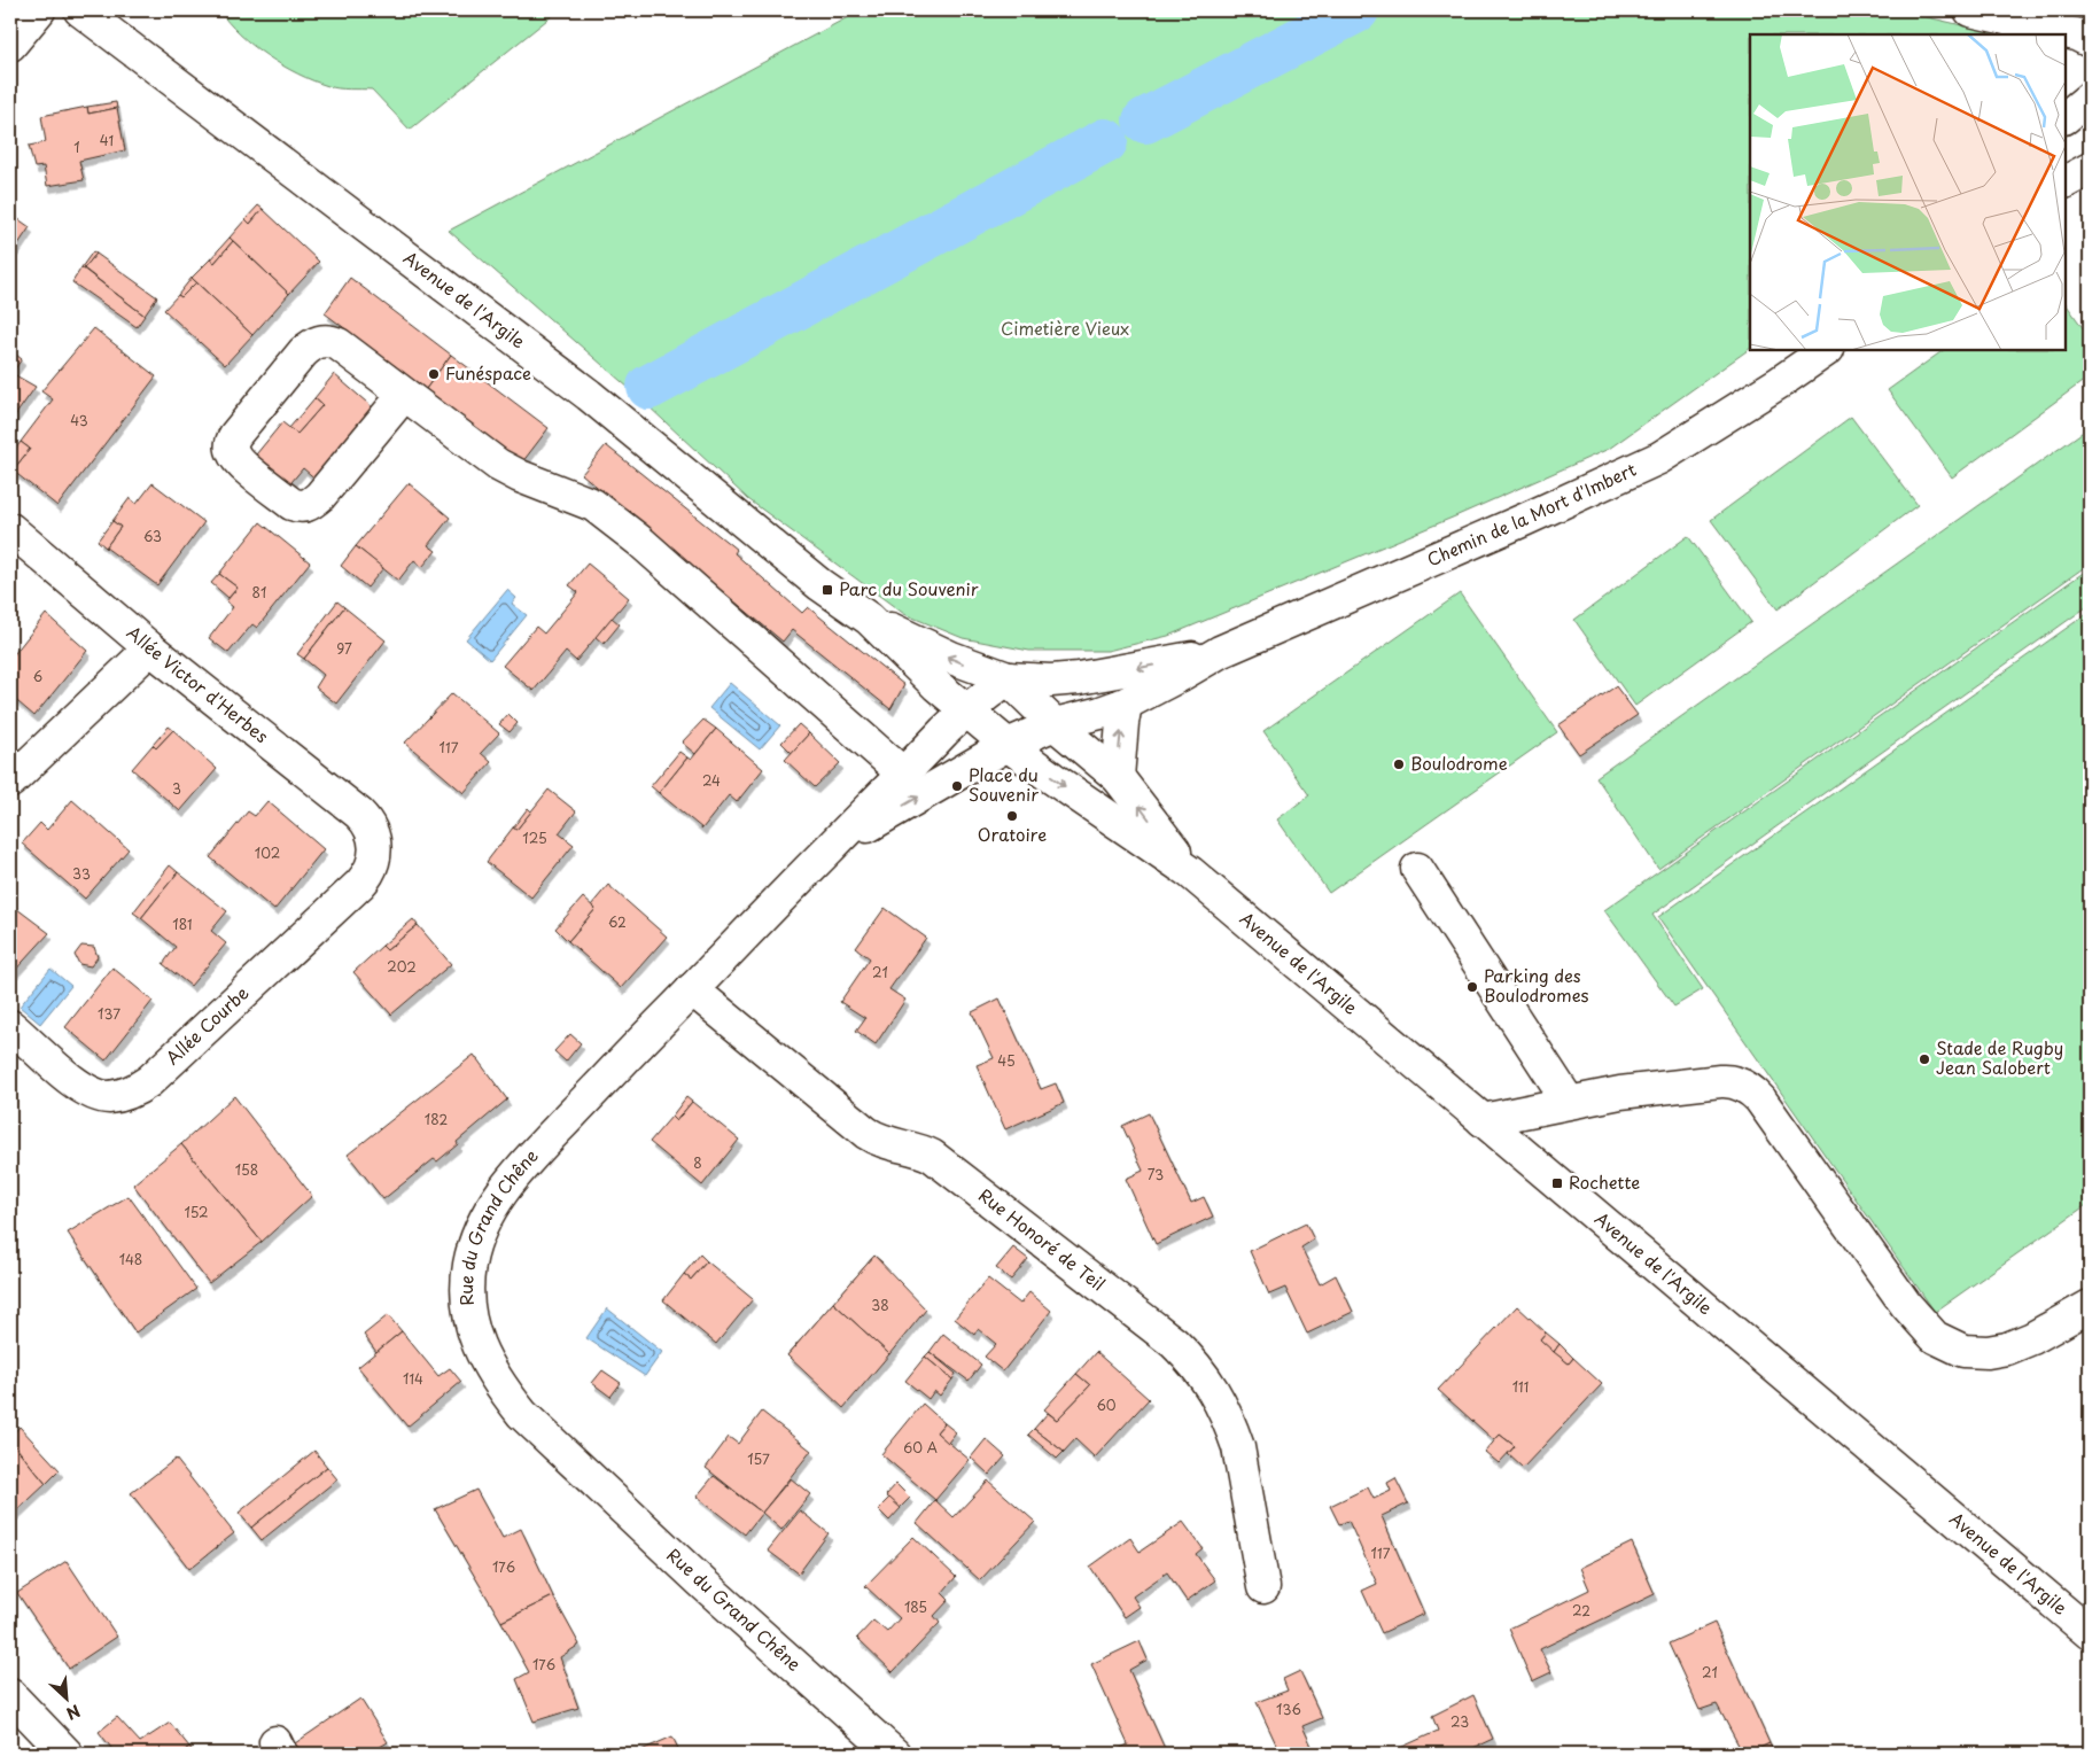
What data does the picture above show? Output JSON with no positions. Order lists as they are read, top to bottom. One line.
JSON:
{"streets":{"street":["Avenue de l'Argile","Chemin de la Mort d'Imbert","Allée Victor d'Herbes","Allée Courbe","Rue du Grand Chêne","Rue Honoré de Teil"]},"crossings":[["Avenue de l'Argile","Chemin de la Mort d'Imbert"],["Allée Victor d'Herbes","Allée Courbe"],["Rue du Grand Chêne","Rue Honoré de Teil"]],"parks":["Cimetière Vieux"],"places":{"other":["Funéspace","Boulodrome","Place du Souvenir","Oratoire","Parking des Boulodromes","Stade de Rugby Jean Salobert"],"transit":["Parc du Souvenir","Rochette"]},"house_numbers":["41","1","43","63","81","97","6","117","24","3","125","102","33","62","181","202","21","137","45","182","8","158","73","152","148","38","114","111","60","60 A","157","117","176","185","22","176","21","136","23"],"north":"bottom right"}
